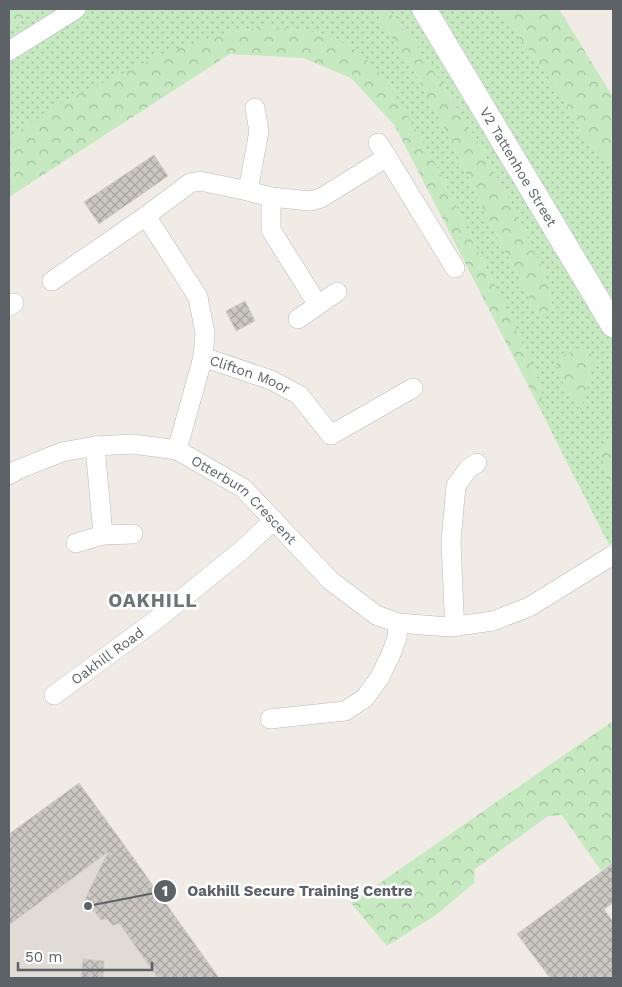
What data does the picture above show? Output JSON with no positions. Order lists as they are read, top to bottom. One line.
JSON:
{"streets":{"street":["V2 Tattenhoe Street","Clifton Moor","Otterburn Crescent","Oakhill Road"]},"crossings":[["Clifton Moor","Otterburn Crescent"],["Otterburn Crescent","Oakhill Road"]],"districts":["OAKHILL"],"places":["Oakhill Secure Training Centre"],"scale_bar":"50 m"}
